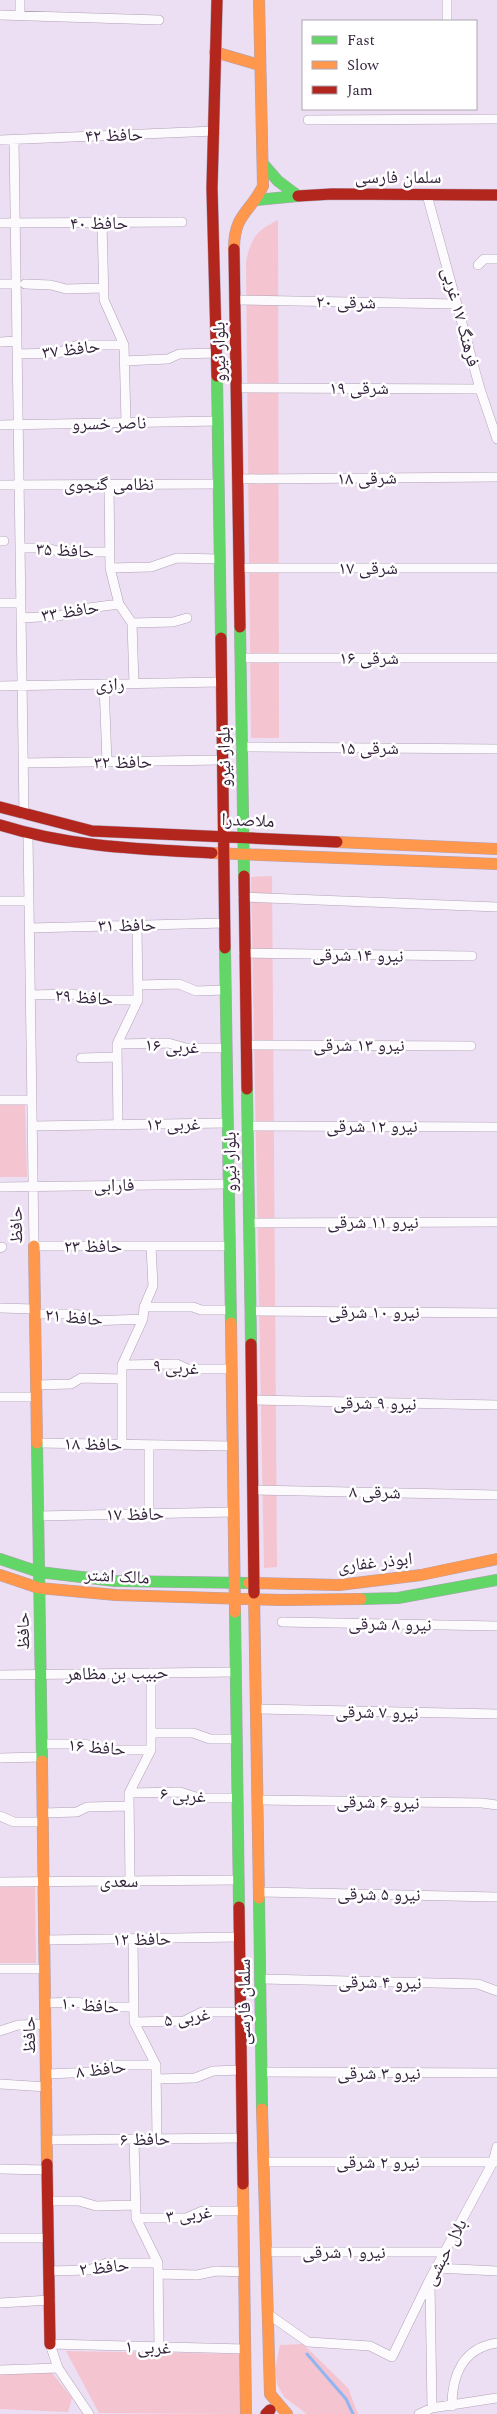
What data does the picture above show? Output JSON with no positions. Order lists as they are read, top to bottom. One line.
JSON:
{"streets":{"street":["حافظ ۴۲","سلمان فارسی","حافظ ۴۰","۲۰ شرقی","فرهنگ ۱۷ غربی","حافظ ۳۷","بلوار نیرو","۱۹ شرقی","ناصر خسرو","۱۸ شرقی","نظامی گنجوی","حافظ ۳۵","۱۷ شرقی","حافظ ۳۳","۱۶ شرقی","رازی","۱۵ شرقی","حافظ ۳۲","ملاصدرا","حافظ ۳۱","نیرو ۱۴ شرقی","حافظ ۲۹","نیرو ۱۳ شرقی","۱۶ غربی","۱۲ غربی","نیرو ۱۲ شرقی","فارابی","نیرو ۱۱ شرقی","حافظ","حافظ ۲۳","نیرو ۱۰ شرقی","حافظ ۲۱","۹ غربی","نیرو ۹ شرقی","حافظ ۱۸","۸ شرقی","حافظ ۱۷","ابوذر غفاری","مالک اشتر","نیرو ۸ شرقی","حبیب بن مظاهر","نیرو ۷ شرقی","حافظ ۱۶","۶ غربی","نیرو ۶ شرقی","سعدی","نیرو ۵ شرقی","حافظ ۱۲","نیرو ۴ شرقی","حافظ ۱۰","۵ غربی","حافظ ۸","نیرو ۳ شرقی","حافظ ۶","نیرو ۲ شرقی","۳ غربی","نیرو ۱ شرقی","بلال حبشی","حافظ ۲","۱ غربی"]},"crossings":[["حافظ ۴۲","بلوار نیرو"],["سلمان فارسی","فرهنگ ۱۷ غربی"],["سلمان فارسی","بلوار نیرو"],["سلمان فارسی","ابوذر غفاری"],["سلمان فارسی","مالک اشتر"],["سلمان فارسی","حبیب بن مظاهر"],["سلمان فارسی","نیرو ۷ شرقی"],["سلمان فارسی","۶ غربی"],["سلمان فارسی","نیرو ۶ شرقی"],["سلمان فارسی","سعدی"],["سلمان فارسی","نیرو ۵ شرقی"],["سلمان فارسی","حافظ ۱۲"],["سلمان فارسی","نیرو ۴ شرقی"],["سلمان فارسی","۵ غربی"],["سلمان فارسی","نیرو ۳ شرقی"],["سلمان فارسی","حافظ ۶"],["سلمان فارسی","نیرو ۲ شرقی"],["سلمان فارسی","۳ غربی"],["سلمان فارسی","نیرو ۱ شرقی"],["سلمان فارسی","بلال حبشی"],["سلمان فارسی","۱ غربی"],["۲۰ شرقی","فرهنگ ۱۷ غربی"],["۲۰ شرقی","بلوار نیرو"],["فرهنگ ۱۷ غربی","۱۹ شرقی"],["بلوار نیرو","۱۹ شرقی"],["بلوار نیرو","ناصر خسرو"],["بلوار نیرو","۱۸ شرقی"],["بلوار نیرو","نظامی گنجوی"],["بلوار نیرو","۱۷ شرقی"],["بلوار نیرو","۱۶ شرقی"],["بلوار نیرو","رازی"],["بلوار نیرو","۱۵ شرقی"],["بلوار نیرو","حافظ ۳۲"],["بلوار نیرو","ملاصدرا"],["بلوار نیرو","حافظ ۳۱"],["بلوار نیرو","نیرو ۱۴ شرقی"],["بلوار نیرو","نیرو ۱۳ شرقی"],["بلوار نیرو","۱۶ غربی"],["بلوار نیرو","۱۲ غربی"],["بلوار نیرو","نیرو ۱۲ شرقی"],["بلوار نیرو","فارابی"],["بلوار نیرو","نیرو ۱۱ شرقی"],["بلوار نیرو","حافظ ۲۳"],["بلوار نیرو","نیرو ۱۰ شرقی"],["بلوار نیرو","۹ غربی"],["بلوار نیرو","نیرو ۹ شرقی"],["بلوار نیرو","حافظ ۱۸"],["بلوار نیرو","۸ شرقی"],["بلوار نیرو","حافظ ۱۷"],["بلوار نیرو","ابوذر غفاری"],["بلوار نیرو","مالک اشتر"],["ملاصدرا","حافظ"],["حافظ ۳۱","حافظ"],["حافظ ۲۹","حافظ"],["۱۲ غربی","حافظ"],["فارابی","حافظ"],["حافظ","حافظ ۲۳"],["حافظ","حافظ ۲۱"],["حافظ","حافظ ۱۸"],["حافظ","حافظ ۱۷"],["حافظ","مالک اشتر"],["حافظ","حبیب بن مظاهر"],["حافظ","حافظ ۱۶"],["حافظ","سعدی"],["حافظ","حافظ ۱۲"],["حافظ","حافظ ۱۰"],["حافظ","حافظ ۸"],["حافظ","حافظ ۶"],["حافظ","حافظ ۲"],["حافظ","۱ غربی"],["ابوذر غفاری","مالک اشتر"],["نیرو ۲ شرقی","بلال حبشی"],["نیرو ۱ شرقی","بلال حبشی"]],"legend":["Fast","Slow","Jam"]}
